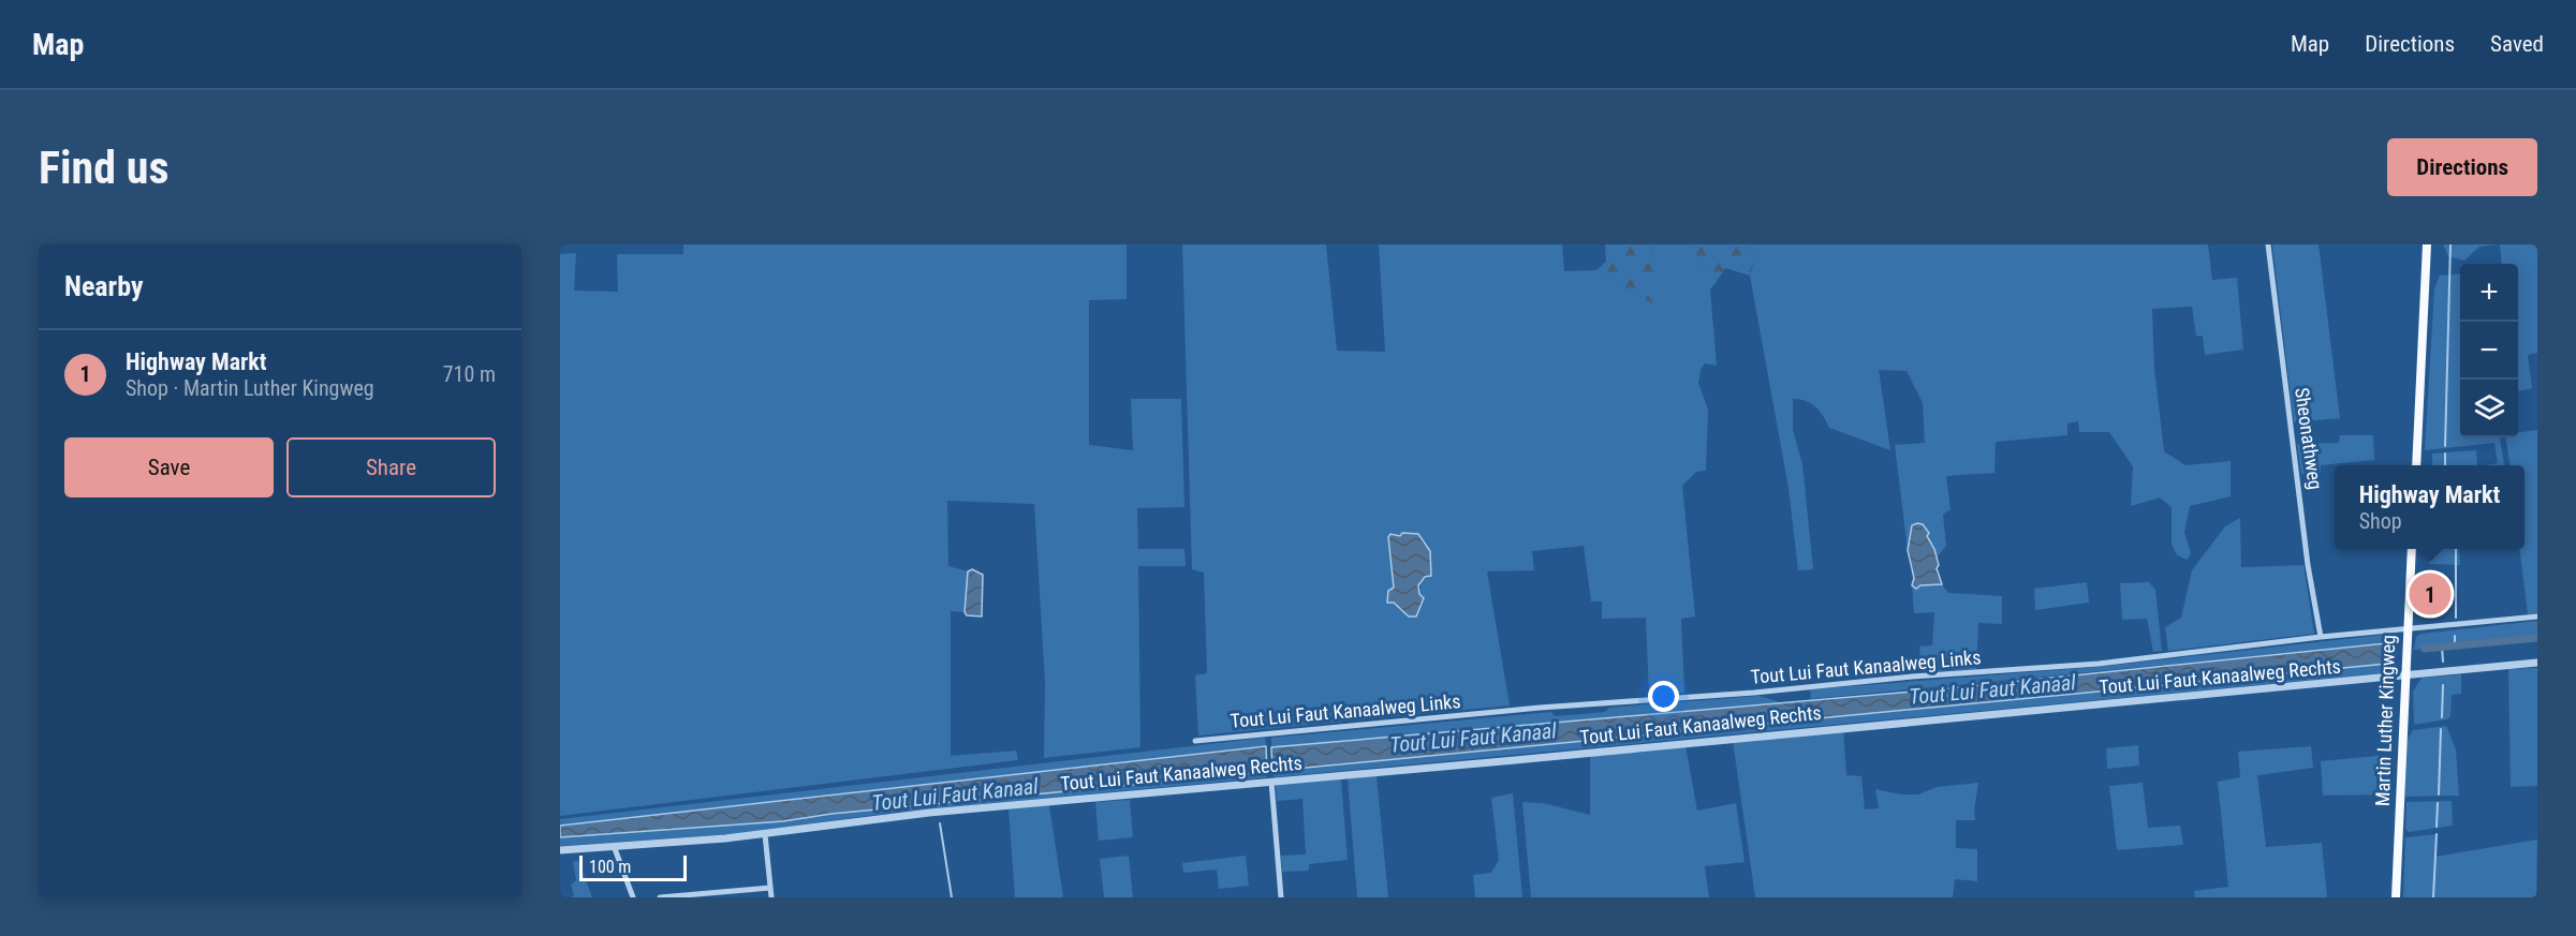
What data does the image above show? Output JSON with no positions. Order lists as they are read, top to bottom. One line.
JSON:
{"streets":{"main road":["Martin Luther Kingweg"],"street":["Sheonathweg","Tout Lui Faut Kanaalweg Links","Tout Lui Faut Kanaalweg Rechts"]},"crossings":[["Sheonathweg","Tout Lui Faut Kanaalweg Links"],["Tout Lui Faut Kanaalweg Links","Martin Luther Kingweg"],["Tout Lui Faut Kanaalweg Rechts","Martin Luther Kingweg"]],"water":["Tout Lui Faut Kanaal"],"scale_bar":"100 m","page":{"header":"Map","nav":["Map","Directions","Saved"],"buttons":["Directions",["Save","Share"]],"title":"Find us","heading":"Nearby","map_buttons":["+","−"],"list":[{"mark":"1","name":"Highway Markt","note":"Shop · Martin Luther Kingweg","value":"710 m"}],"popup":["Highway Markt","Shop"],"pins":"1","scale":"100 m"}}
